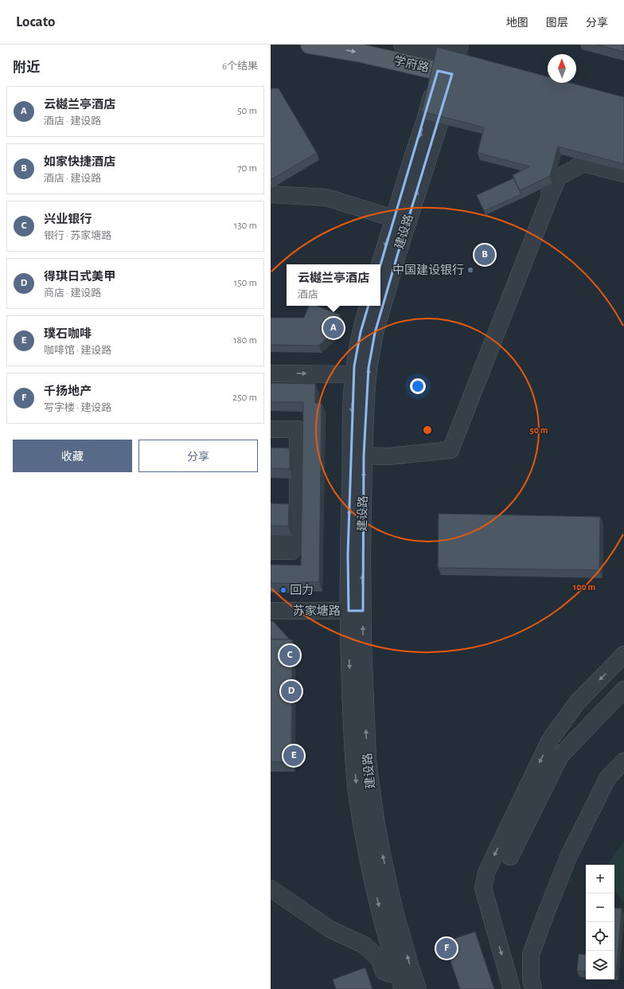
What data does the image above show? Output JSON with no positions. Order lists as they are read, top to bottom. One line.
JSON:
{"streets":{"main road":["学府路"],"street":["建设路","苏家塘路"]},"crossings":[["学府路","建设路"],["建设路","苏家塘路"]],"one_way":["学府路"],"places":["中国建设银行","回力"],"north":"top","page":{"header":"Locato","nav":["地图","图层","分享"],"heading":["附近","6个结果"],"list":[{"mark":"A","name":"云樾兰亭酒店","note":"酒店 · 建设路","value":"50 m"},{"mark":"B","name":"如家快捷酒店","note":"酒店 · 建设路","value":"70 m"},{"mark":"C","name":"兴业银行","note":"银行 · 苏家塘路","value":"130 m"},{"mark":"D","name":"得琪日式美甲","note":"商店 · 建设路","value":"150 m"},{"mark":"E","name":"璞石咖啡","note":"咖啡馆 · 建设路","value":"180 m"},{"mark":"F","name":"千扬地产","note":"写字楼 · 建设路","value":"250 m"}],"pins":["B","A","C","D","E","F"],"popup":["云樾兰亭酒店","酒店"],"buttons":["收藏","分享"],"map_buttons":["+","−"]},"rings":["50 m","100 m"]}
